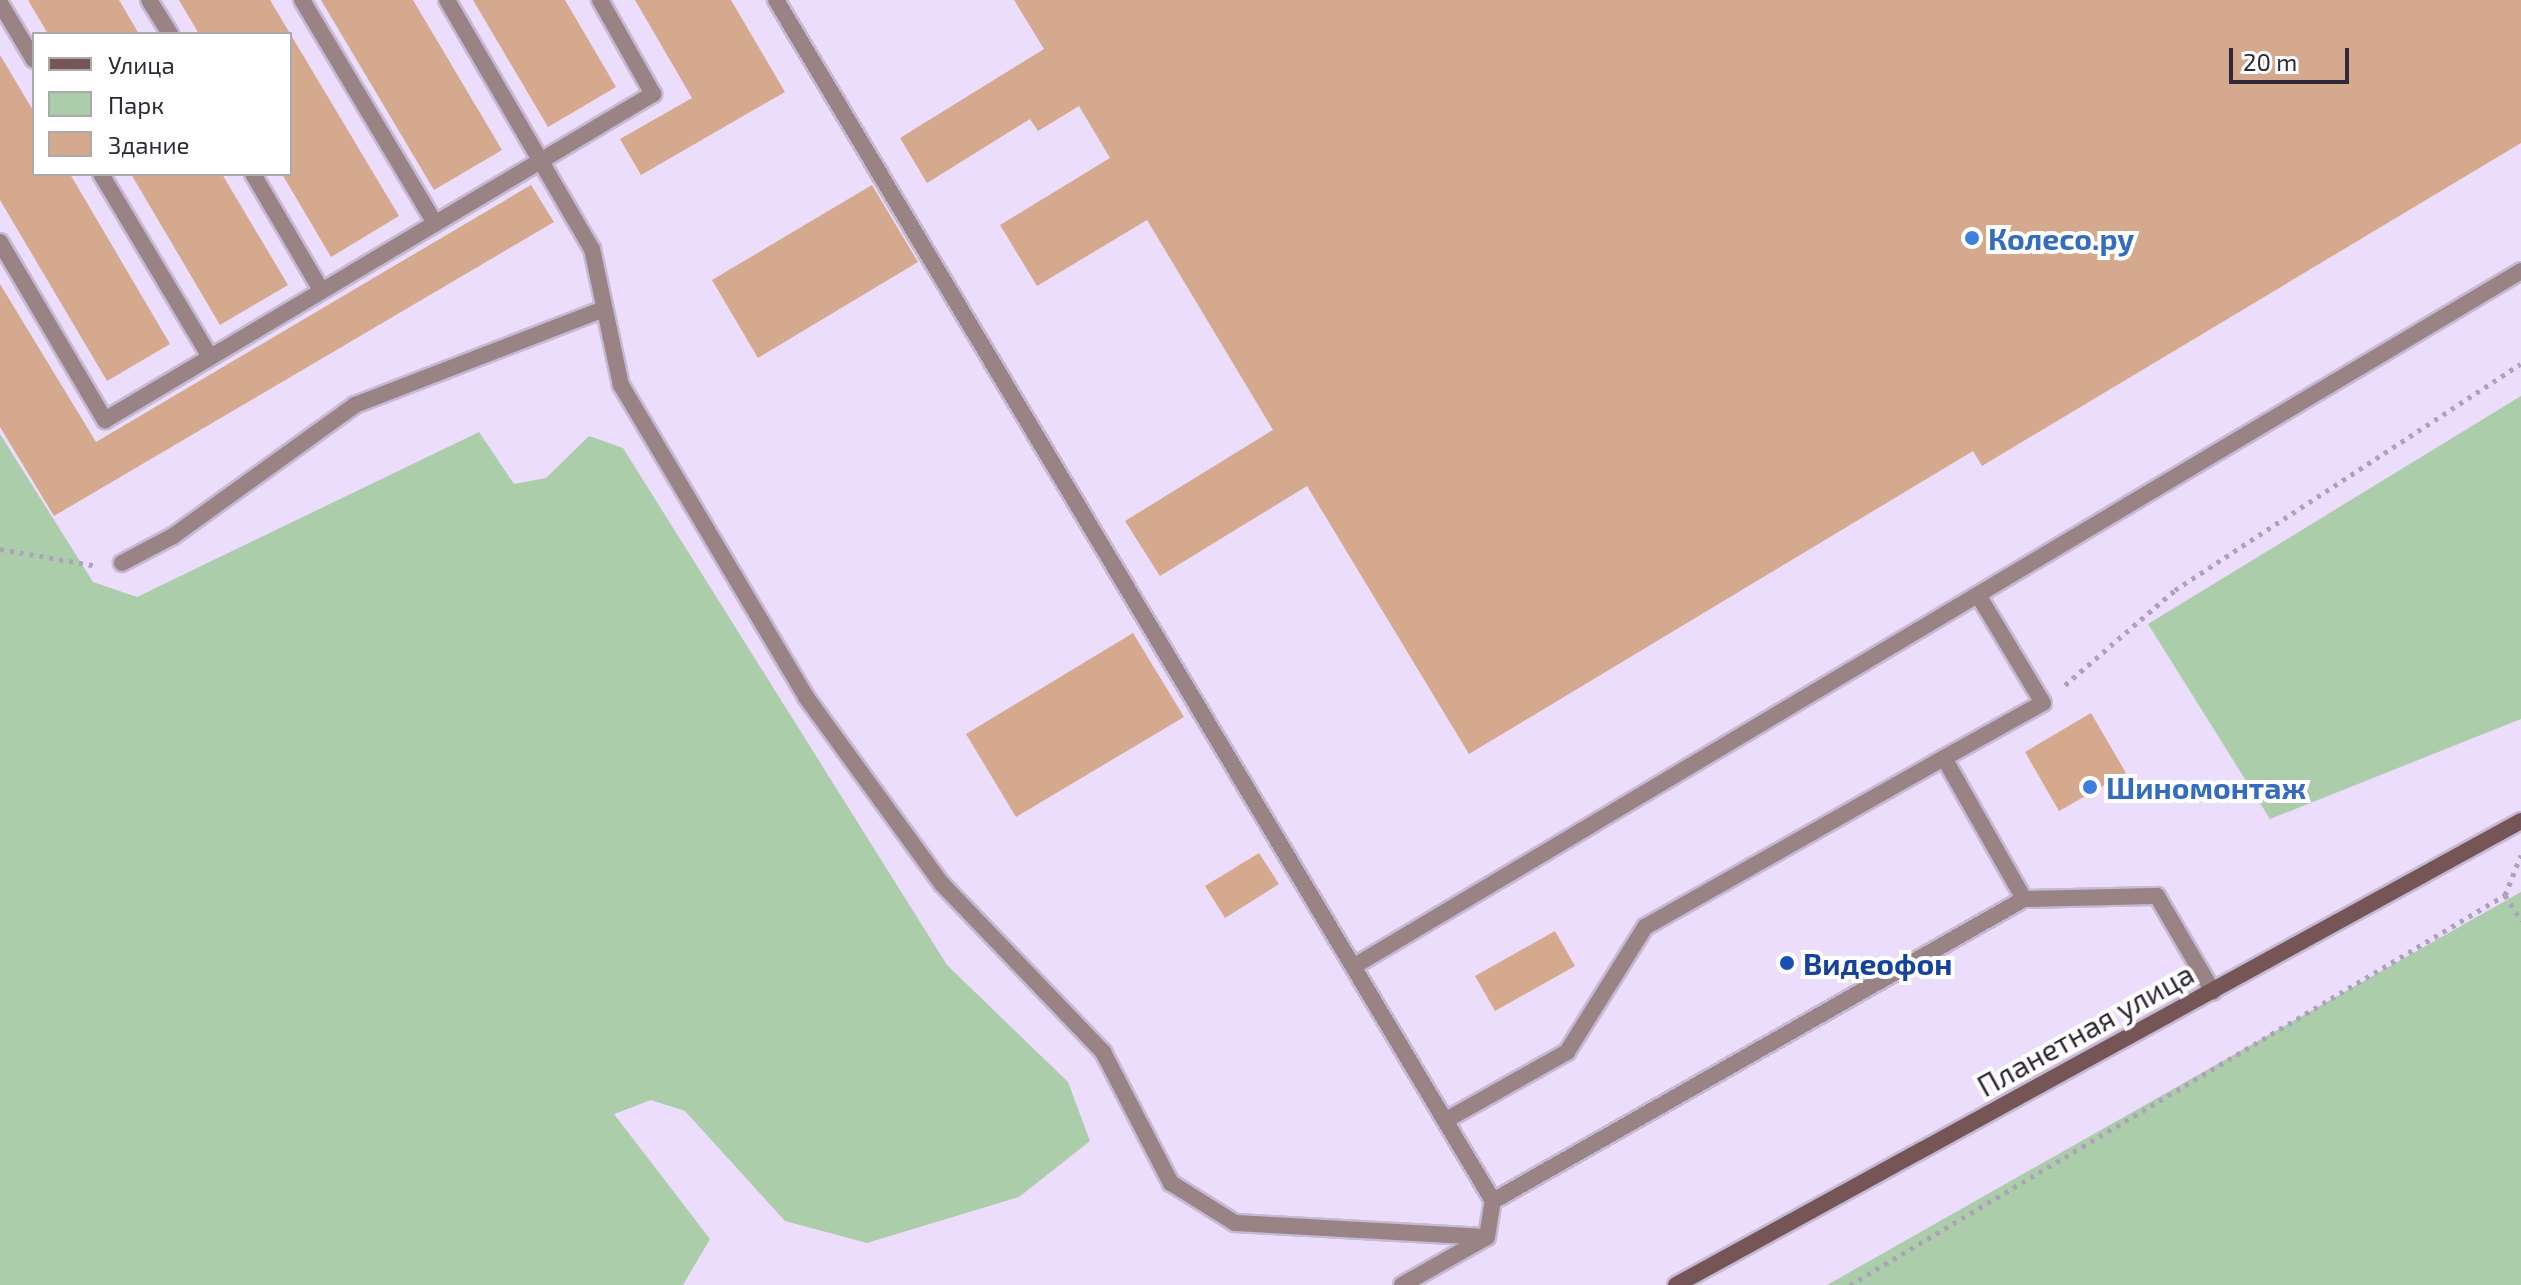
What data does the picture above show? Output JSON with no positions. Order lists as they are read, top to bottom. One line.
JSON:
{"streets":{"main road":["Планетная улица"]},"places":["Колесо.ру","Шиномонтаж","Видеофон"],"legend":["Улица","Парк","Здание"],"scale_bar":"20 m"}
